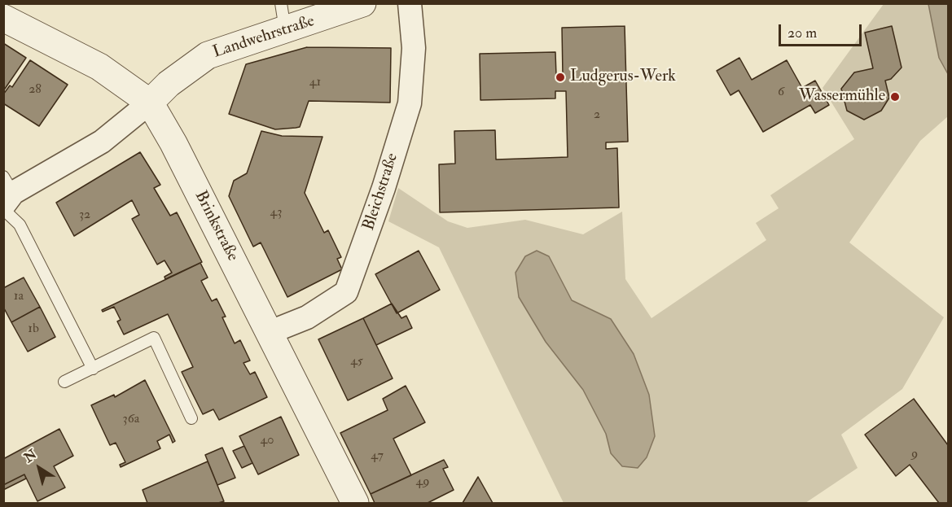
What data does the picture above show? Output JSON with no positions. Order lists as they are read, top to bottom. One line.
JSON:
{"streets":{"street":["Landwehrstraße","Bleichstraße","Brinkstraße"]},"crossings":[["Landwehrstraße","Brinkstraße"],["Bleichstraße","Brinkstraße"]],"places":["Ludgerus-Werk","Wassermühle"],"house_numbers":["41","28","6","2","43","32","1a","1b","45","36a","40","9","47","49"],"scale_bar":"20 m","north":"top left"}
